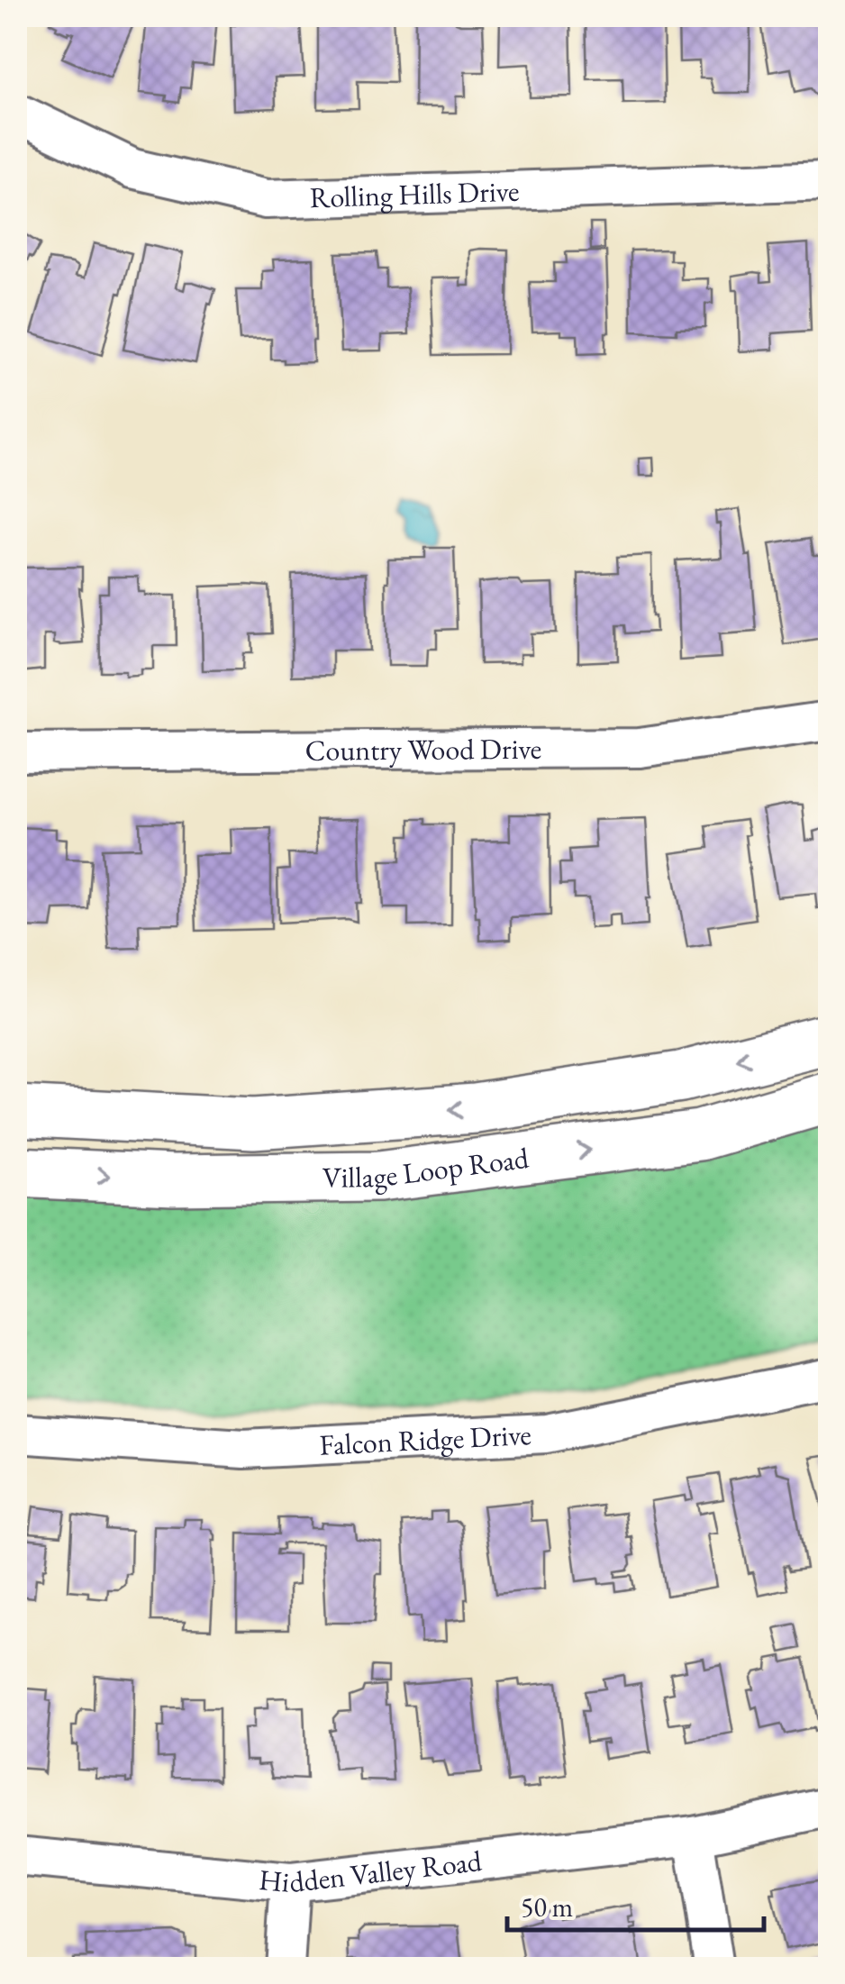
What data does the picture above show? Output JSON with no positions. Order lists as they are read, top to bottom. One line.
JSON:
{"streets":{"main road":["Village Loop Road"],"street":["Rolling Hills Drive","Country Wood Drive","Falcon Ridge Drive","Hidden Valley Road"]},"scale_bar":"50 m"}
